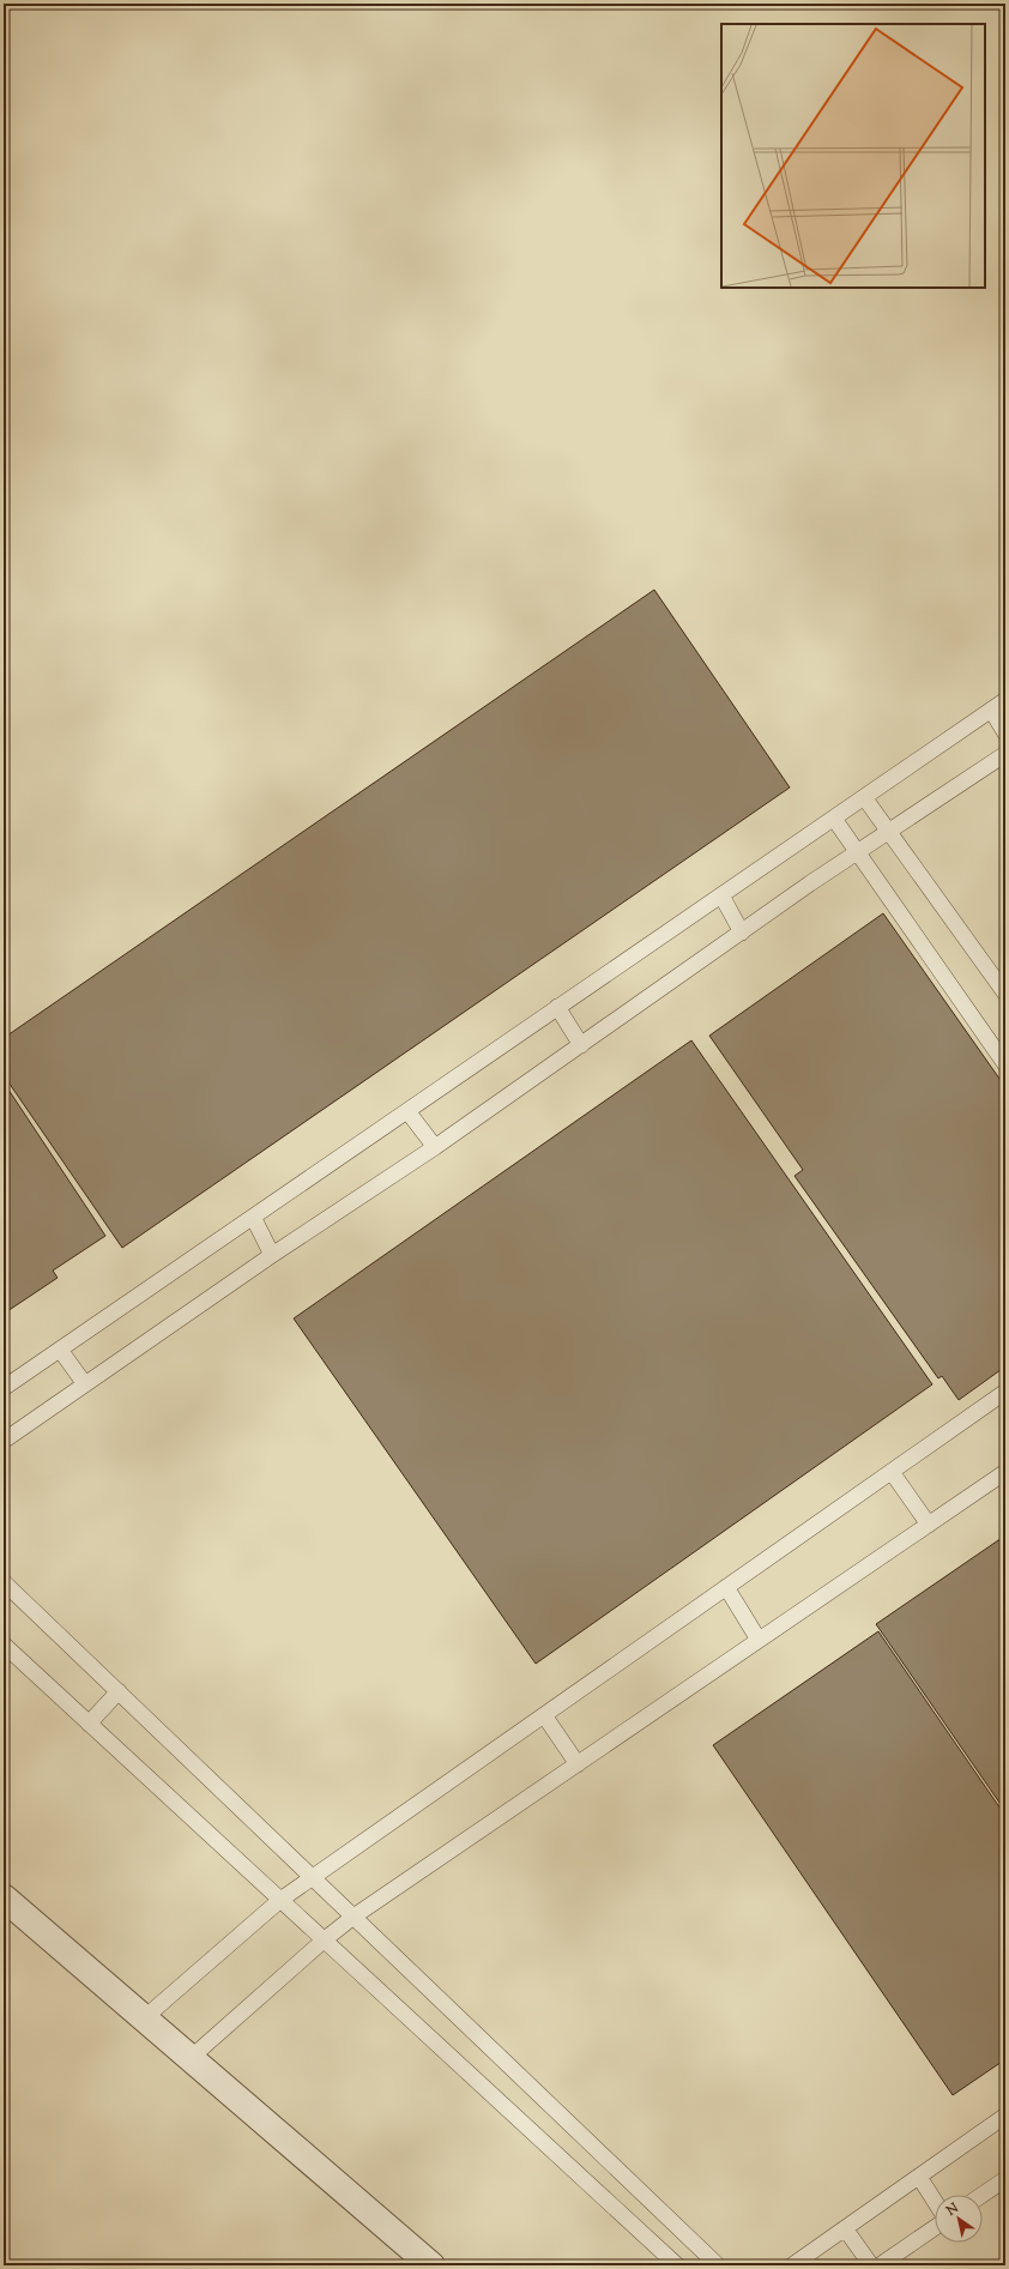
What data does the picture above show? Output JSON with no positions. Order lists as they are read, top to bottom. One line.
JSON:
{"north":"top left"}
